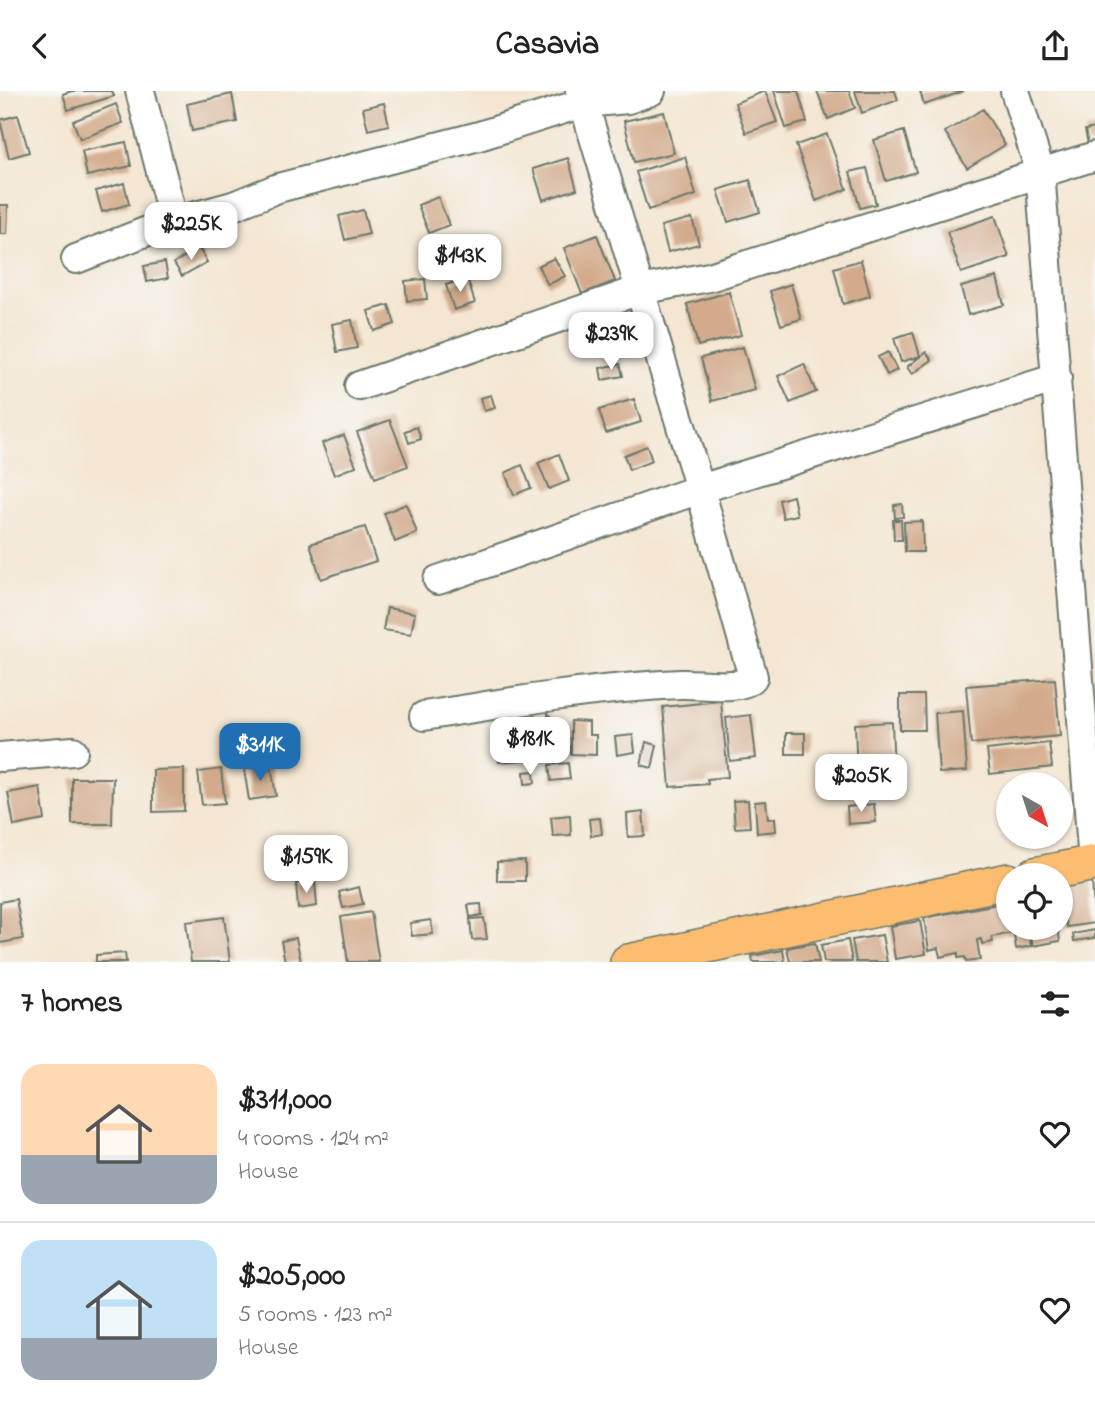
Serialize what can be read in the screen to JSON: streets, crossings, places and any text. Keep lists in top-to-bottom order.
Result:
{
  "north": "bottom right",
  "page": {
    "header": "Casavia",
    "price": [
      "$225K",
      "$143K",
      "$239K",
      "$181K",
      "$311K",
      "$205K",
      "$159K"
    ],
    "heading": "7 homes",
    "list": [
      {
        "name": "$311,000",
        "note": "4 rooms · 124 m² · House"
      },
      {
        "name": "$205,000",
        "note": "5 rooms · 123 m² · House"
      }
    ]
  }
}
